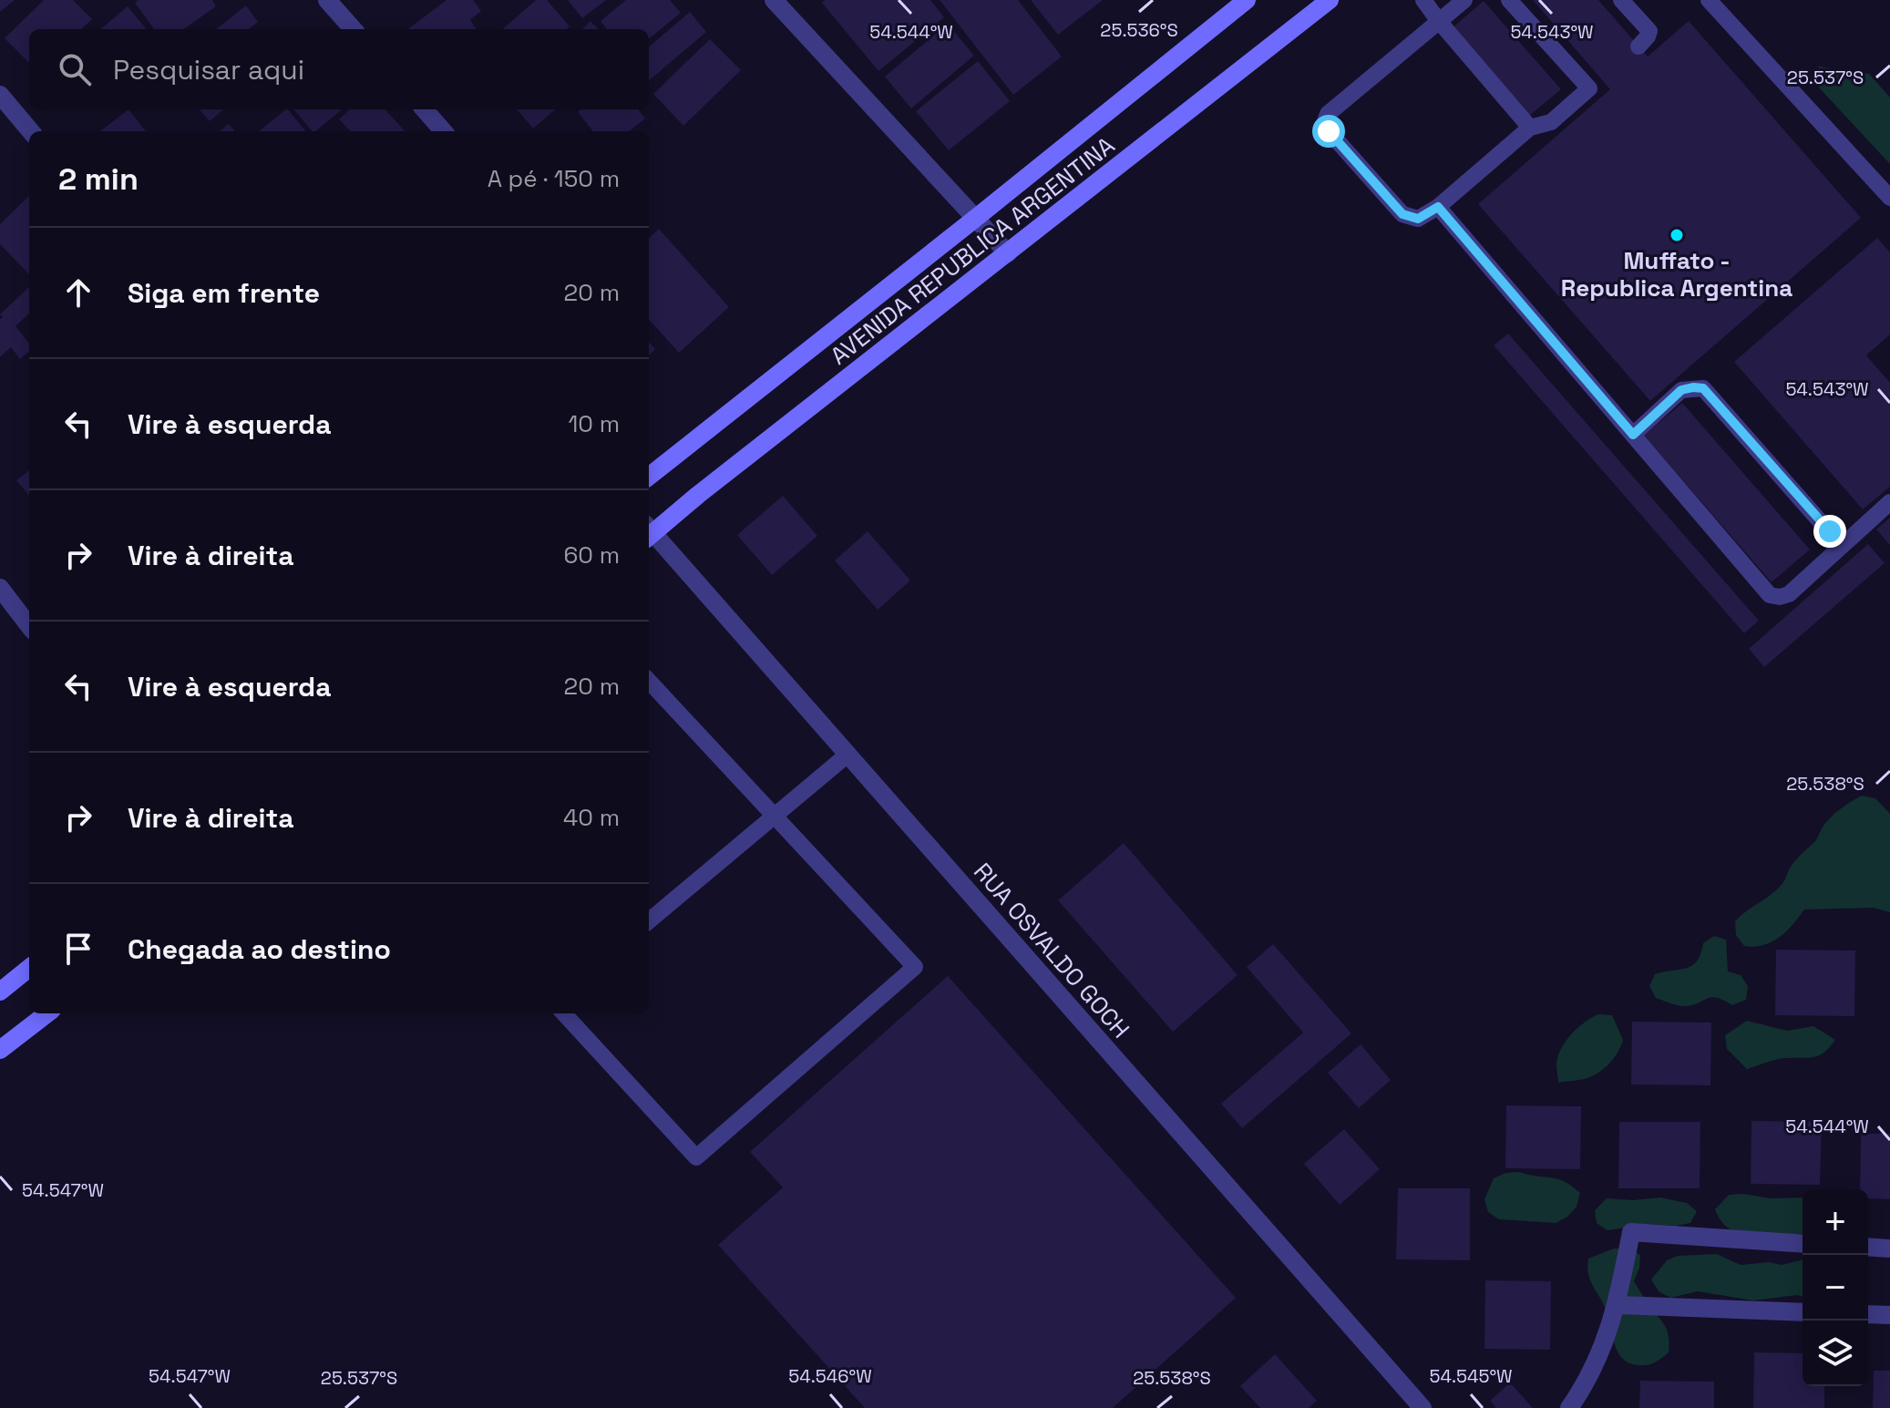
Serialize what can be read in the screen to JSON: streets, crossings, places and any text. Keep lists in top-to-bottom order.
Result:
{
  "streets": {
    "main road": ["AVENIDA REPUBLICA ARGENTINA"],
    "street": ["RUA OSVALDO GOCH"]
  },
  "places": ["Muffato - Republica Argentina"],
  "page": {
    "search": "Pesquisar aqui",
    "heading": ["2 min", "A pé · 150 m"],
    "list": [
      ["Siga em frente", "20 m"],
      ["Vire à esquerda", "10 m"],
      ["Vire à direita", "60 m"],
      ["Vire à esquerda", "20 m"],
      ["Vire à direita", "40 m"],
      "Chegada ao destino"
    ],
    "map_buttons": ["+", "−"]
  },
  "coordinates": [
    "25.536°S",
    "54.544°W",
    "54.543°W",
    "25.537°S",
    "25.538°S",
    "54.547°W",
    "54.546°W",
    "54.545°W"
  ]
}
